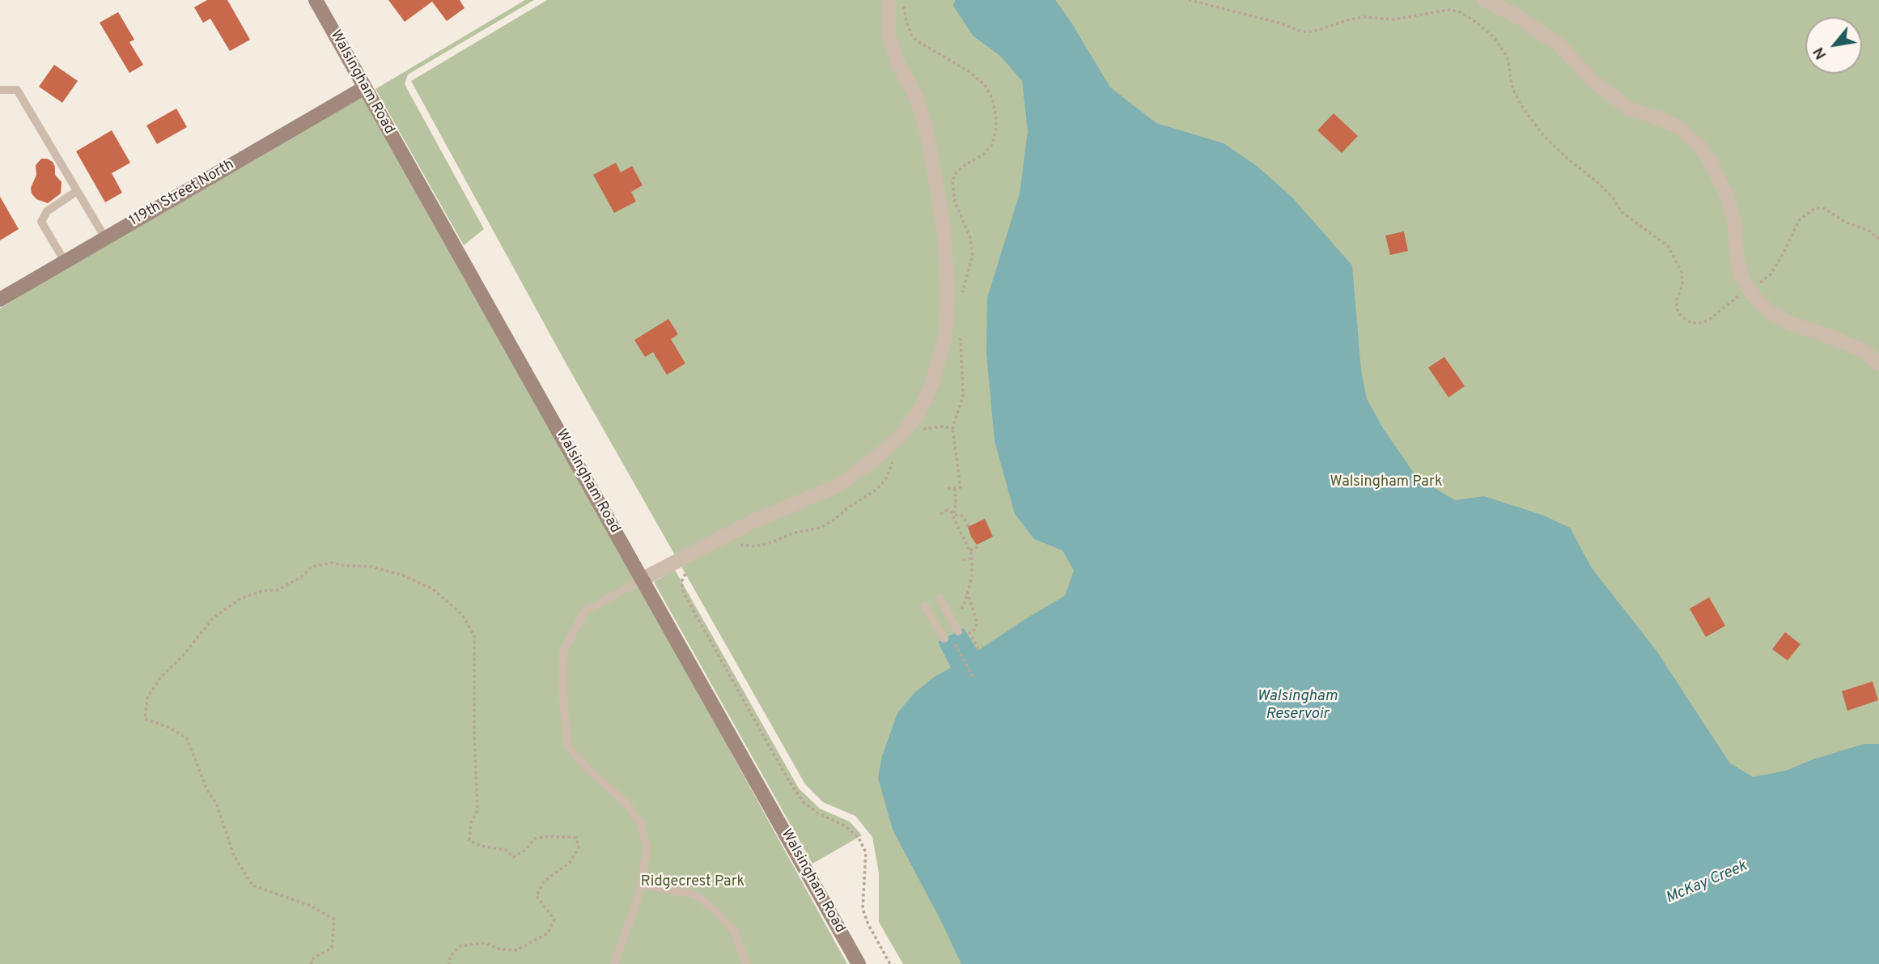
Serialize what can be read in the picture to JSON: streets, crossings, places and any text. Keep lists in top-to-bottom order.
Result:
{
  "streets": {
    "street": ["Walsingham Road", "119th Street North"]
  },
  "crossings": [
    ["Walsingham Road", "119th Street North"]
  ],
  "water": ["Walsingham Reservoir", "McKay Creek"],
  "parks": ["Walsingham Park", "Ridgecrest Park"],
  "north": "bottom left"
}
